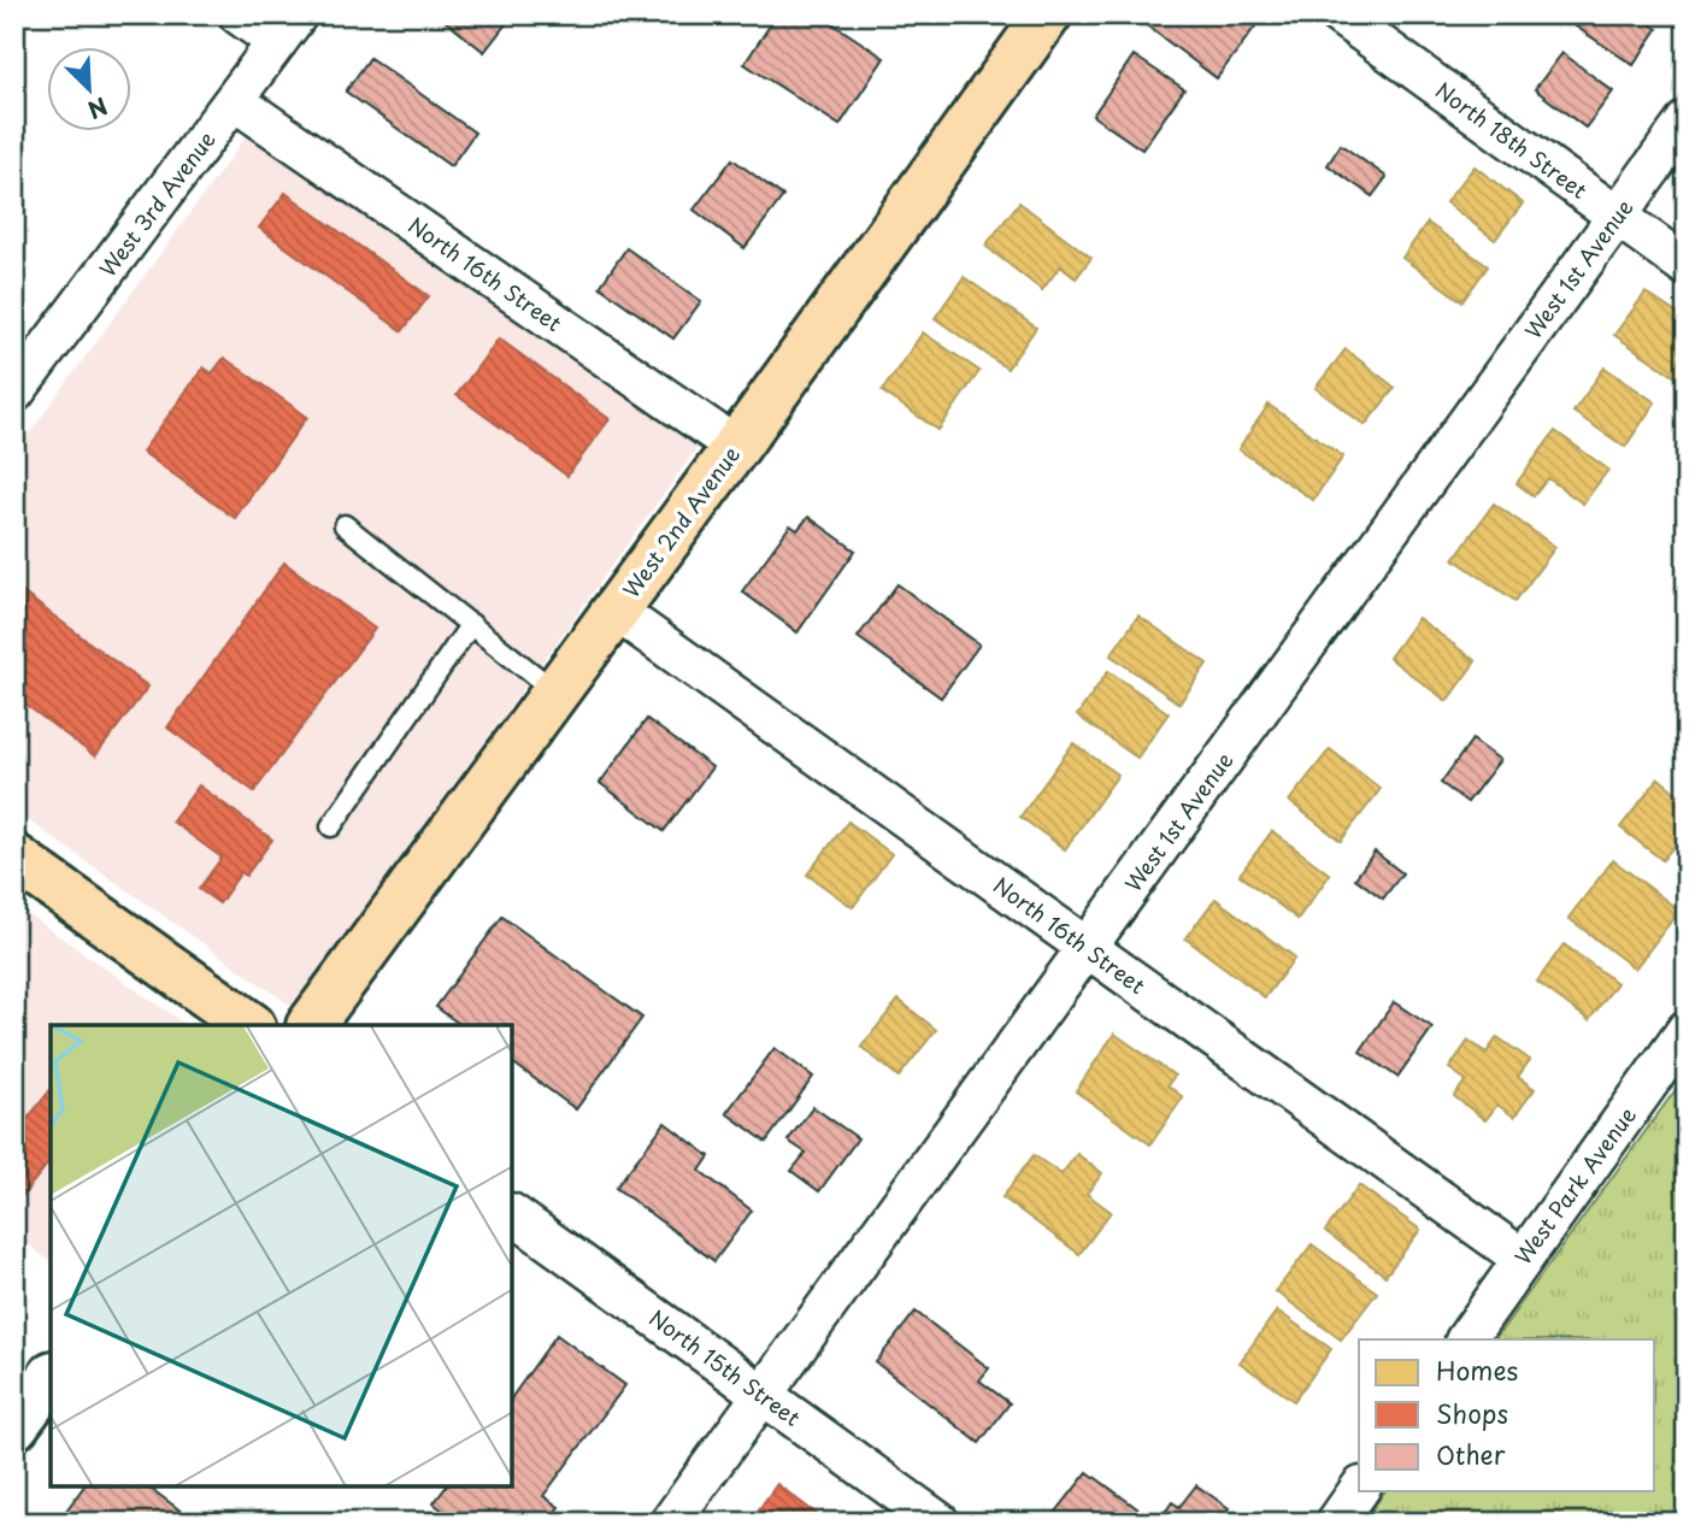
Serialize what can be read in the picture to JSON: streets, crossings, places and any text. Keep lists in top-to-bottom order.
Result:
{
  "streets": {
    "main road": ["West 2nd Avenue"],
    "street": [
      "North 18th Street",
      "West 3rd Avenue",
      "West 1st Avenue",
      "North 16th Street",
      "West Park Avenue",
      "North 15th Street"
    ]
  },
  "crossings": [
    ["North 18th Street", "West 1st Avenue"],
    ["West 3rd Avenue", "North 16th Street"],
    ["West 1st Avenue", "North 16th Street"],
    ["West 1st Avenue", "North 15th Street"],
    ["North 16th Street", "West 2nd Avenue"],
    ["North 16th Street", "West Park Avenue"]
  ],
  "legend": ["Homes", "Shops", "Other"],
  "north": "bottom right"
}
